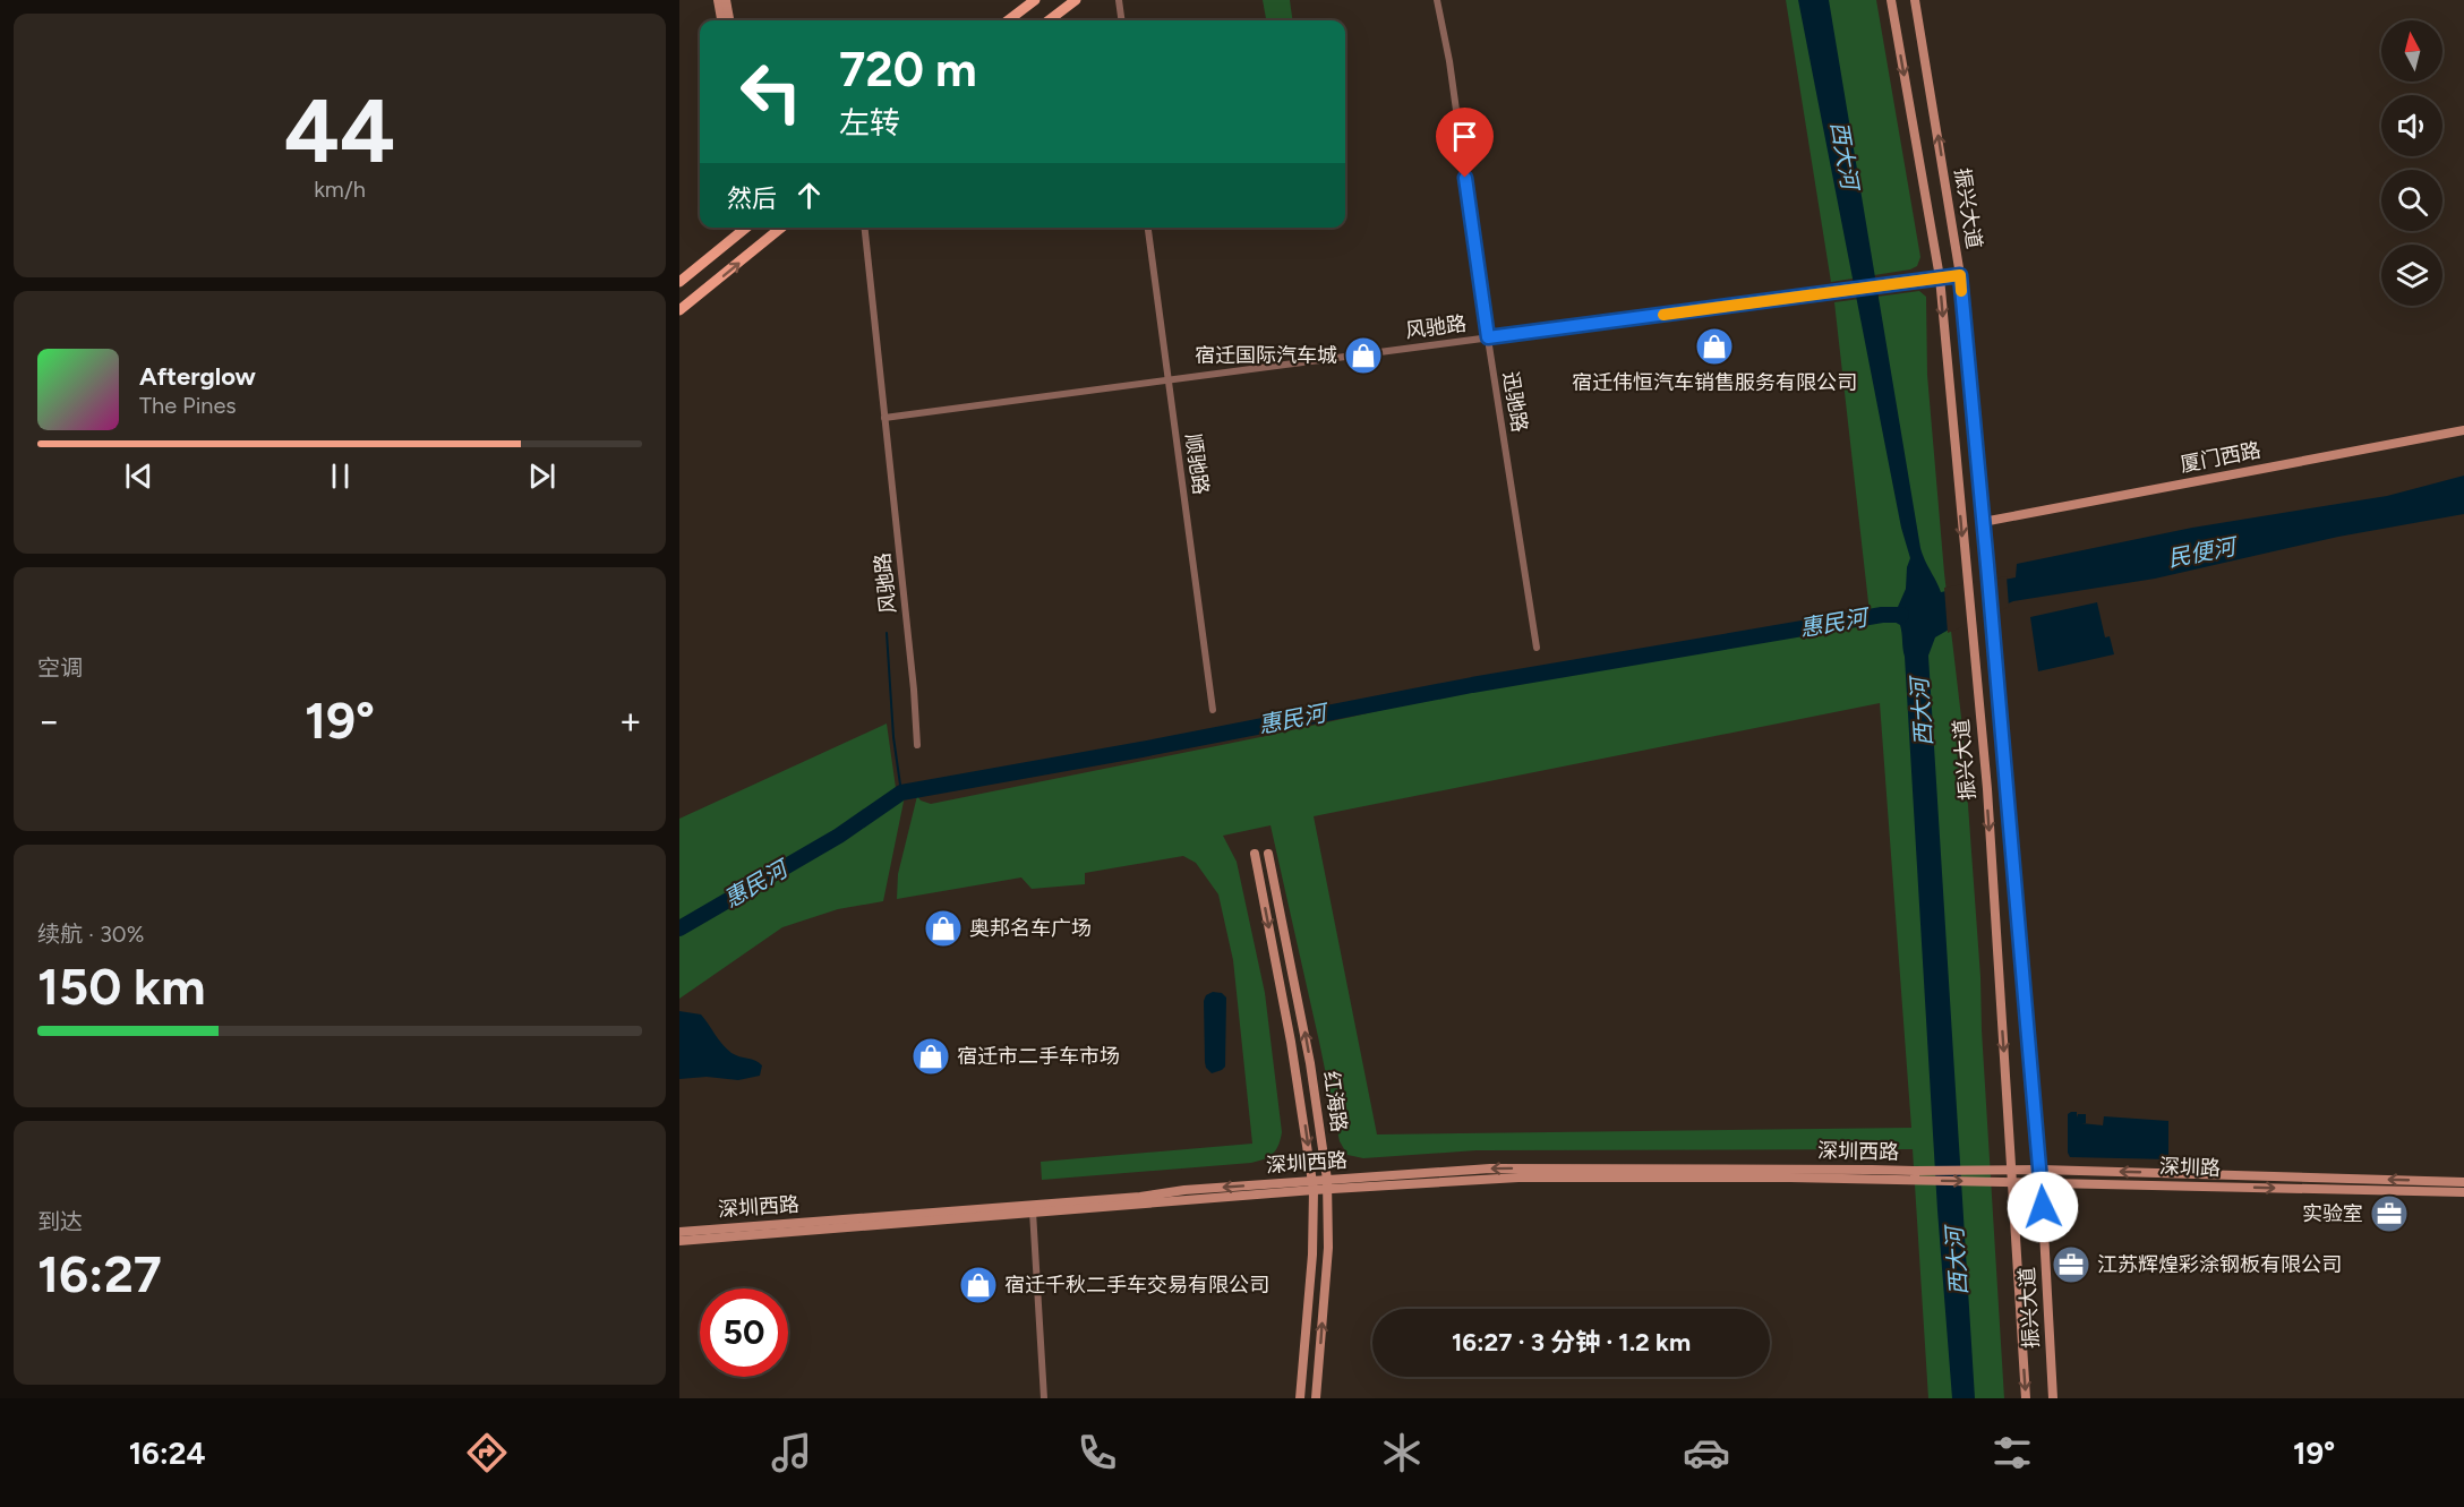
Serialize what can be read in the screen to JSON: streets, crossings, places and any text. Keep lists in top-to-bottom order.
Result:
{
  "streets": {
    "street": [
      "振兴大道",
      "风驰路",
      "迅驰路",
      "厦门西路",
      "顺驰路",
      "红海路",
      "深圳西路",
      "深圳路"
    ]
  },
  "crossings": [
    ["振兴大道", "风驰路"],
    ["振兴大道", "厦门西路"],
    ["振兴大道", "深圳路"],
    ["风驰路", "迅驰路"],
    ["风驰路", "顺驰路"],
    ["红海路", "深圳西路"],
    ["深圳西路", "深圳路"]
  ],
  "water": ["西大河", "民便河", "惠民河"],
  "places": {
    "shop": [
      "宿迁伟恒汽车销售服务有限公司",
      "宿迁国际汽车城",
      "奥邦名车广场",
      "宿迁市二手车市场",
      "宿迁千秋二手车交易有限公司"
    ],
    "office": ["实验室", "江苏辉煌彩涂钢板有限公司"]
  },
  "north": "top",
  "page": {
    "tile": [
      ["44", "km/h"],
      "空调",
      ["续航 · 30%", "150 km"],
      ["到达", "16:27"]
    ],
    "turn": ["720 m", "左转"],
    "then": "然后",
    "song": ["Afterglow", "The Pines"],
    "heat": ["−", "19°", "+"],
    "limit": "50",
    "trip": "16:27 · 3 分钟 · 1.2 km",
    "tabs": ["16:24", "19°"]
  }
}
